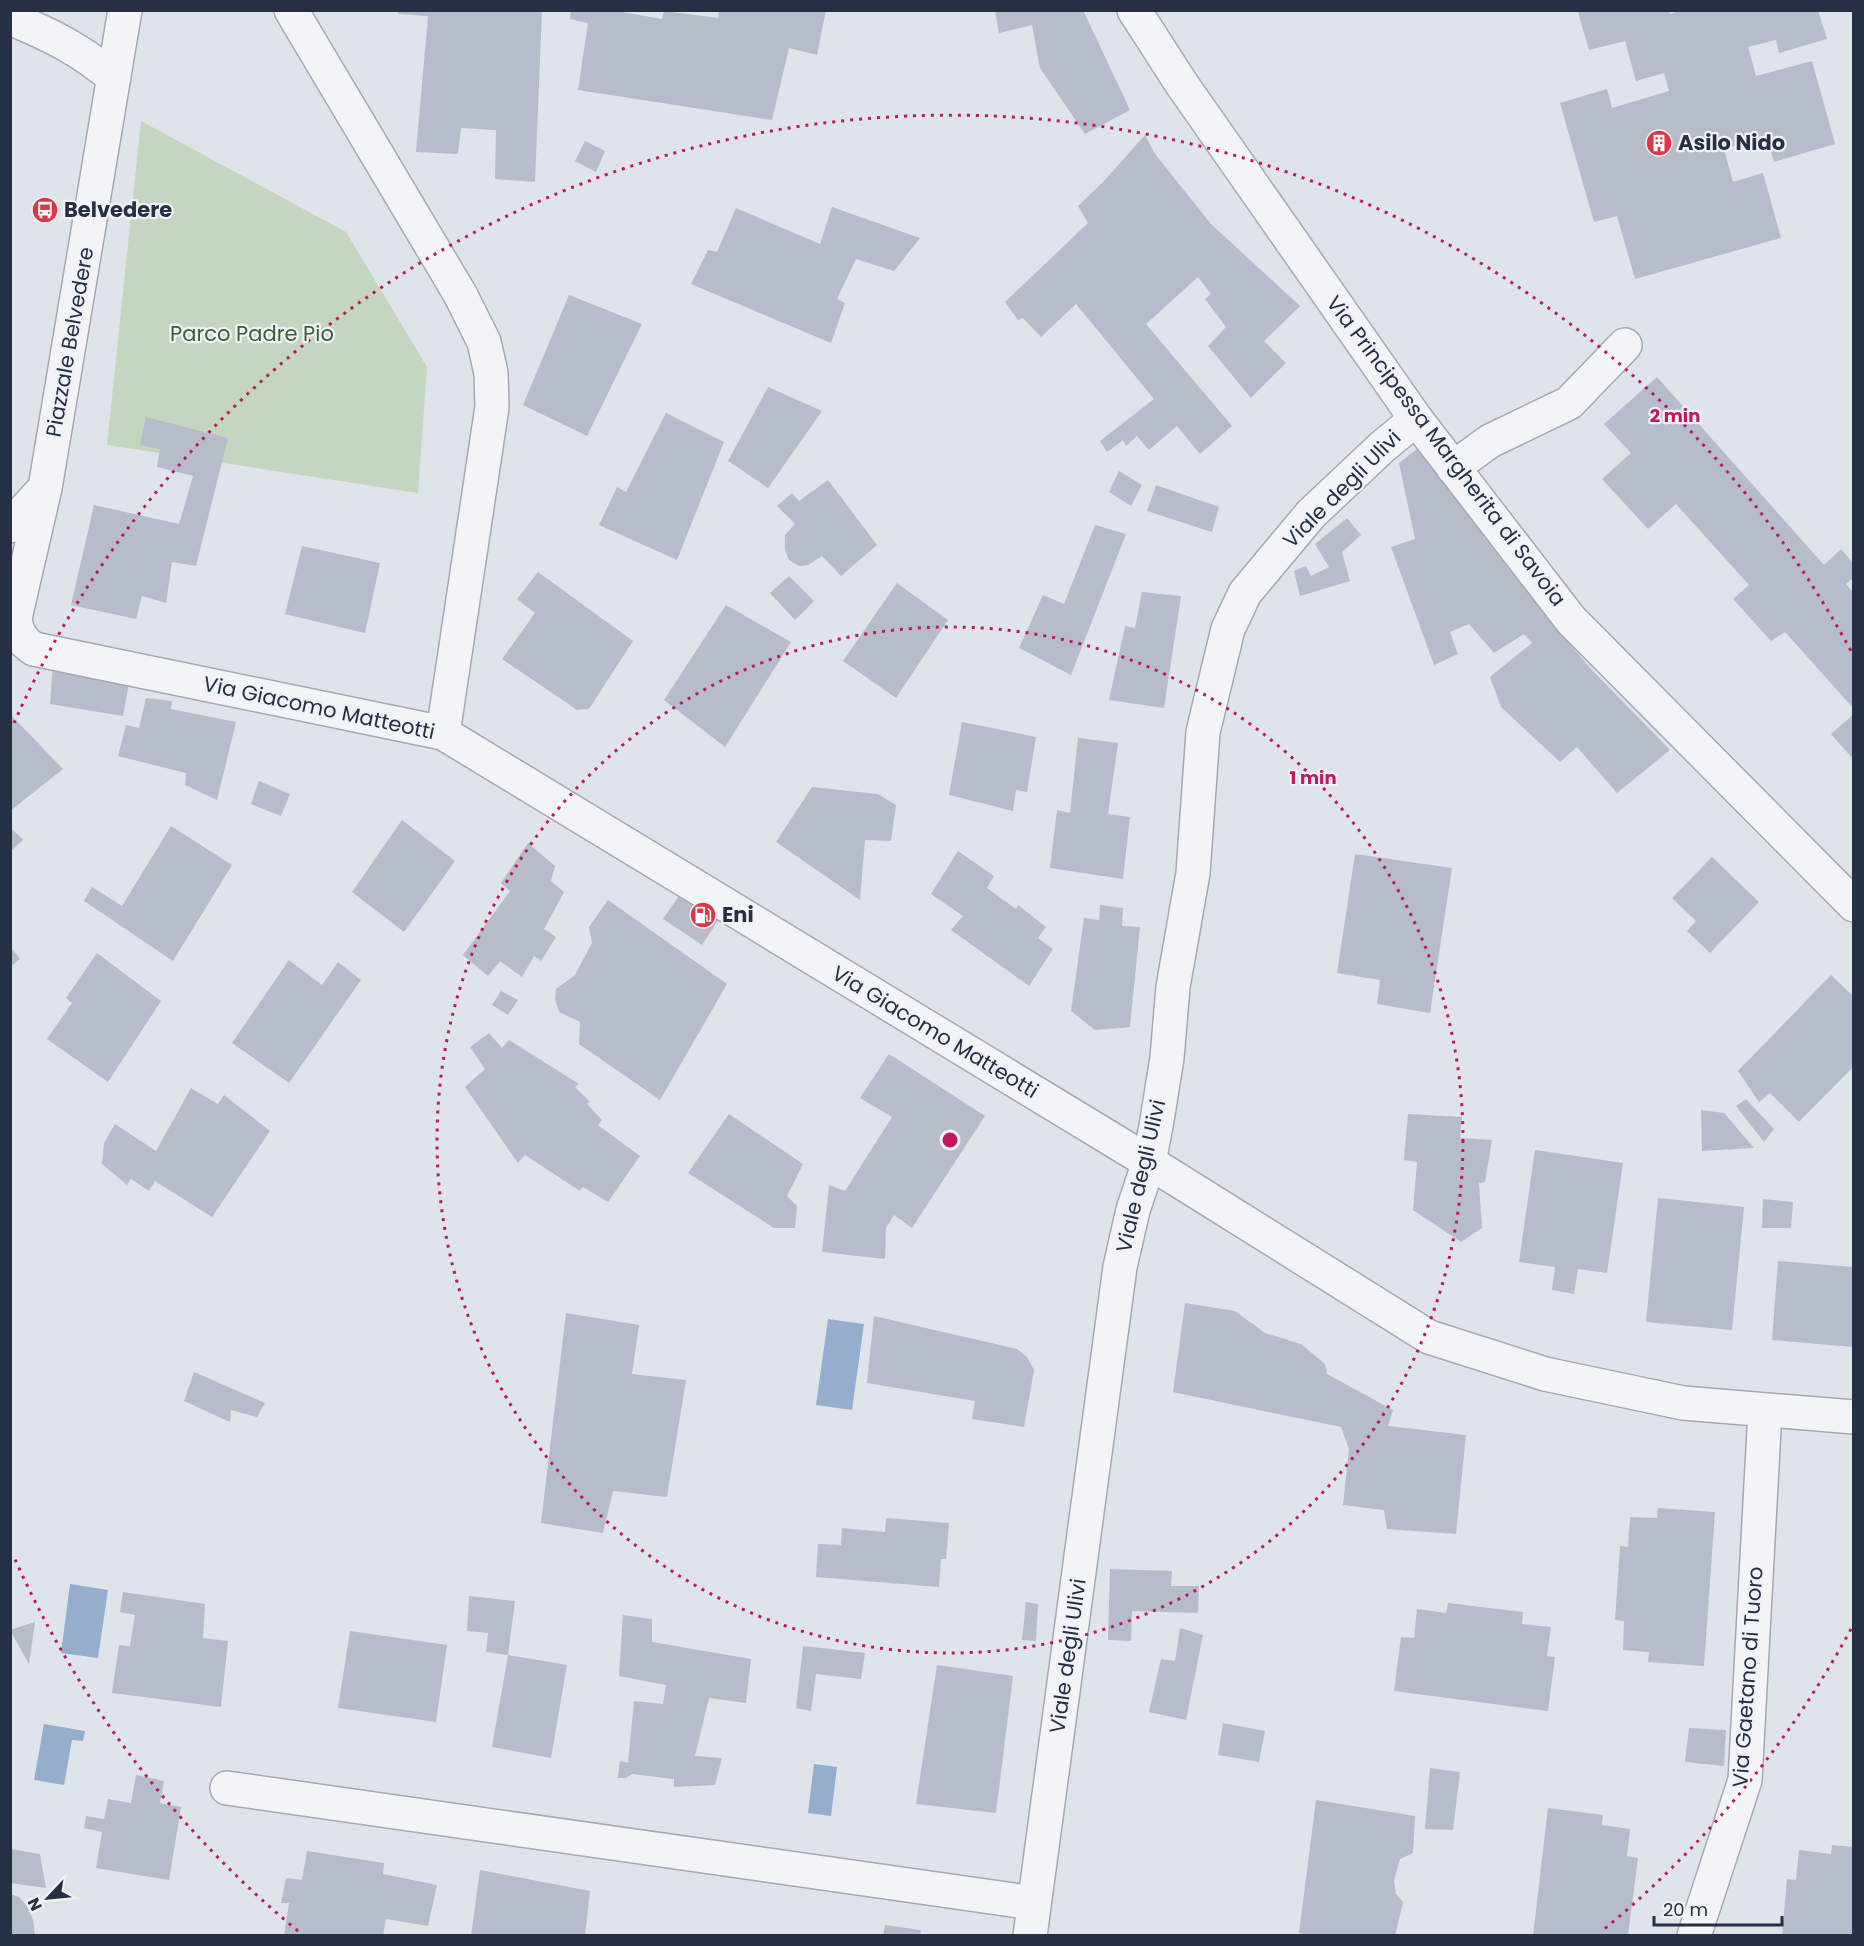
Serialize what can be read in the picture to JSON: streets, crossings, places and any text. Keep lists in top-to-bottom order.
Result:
{
  "streets": {
    "street": [
      "Piazzale Belvedere",
      "Via Principessa Margherita di Savoia",
      "Viale degli Ulivi",
      "Via Giacomo Matteotti",
      "Via Gaetano di Tuoro"
    ]
  },
  "crossings": [
    ["Piazzale Belvedere", "Via Giacomo Matteotti"],
    ["Via Principessa Margherita di Savoia", "Viale degli Ulivi"],
    ["Viale degli Ulivi", "Via Giacomo Matteotti"],
    ["Via Giacomo Matteotti", "Via Gaetano di Tuoro"]
  ],
  "parks": ["Parco Padre Pio"],
  "places": {
    "building": ["Asilo Nido"],
    "bus stop": ["Belvedere"],
    "fuel station": ["Eni"]
  },
  "scale_bar": "20 m",
  "north": "bottom left",
  "rings": ["2 min", "1 min"]
}
